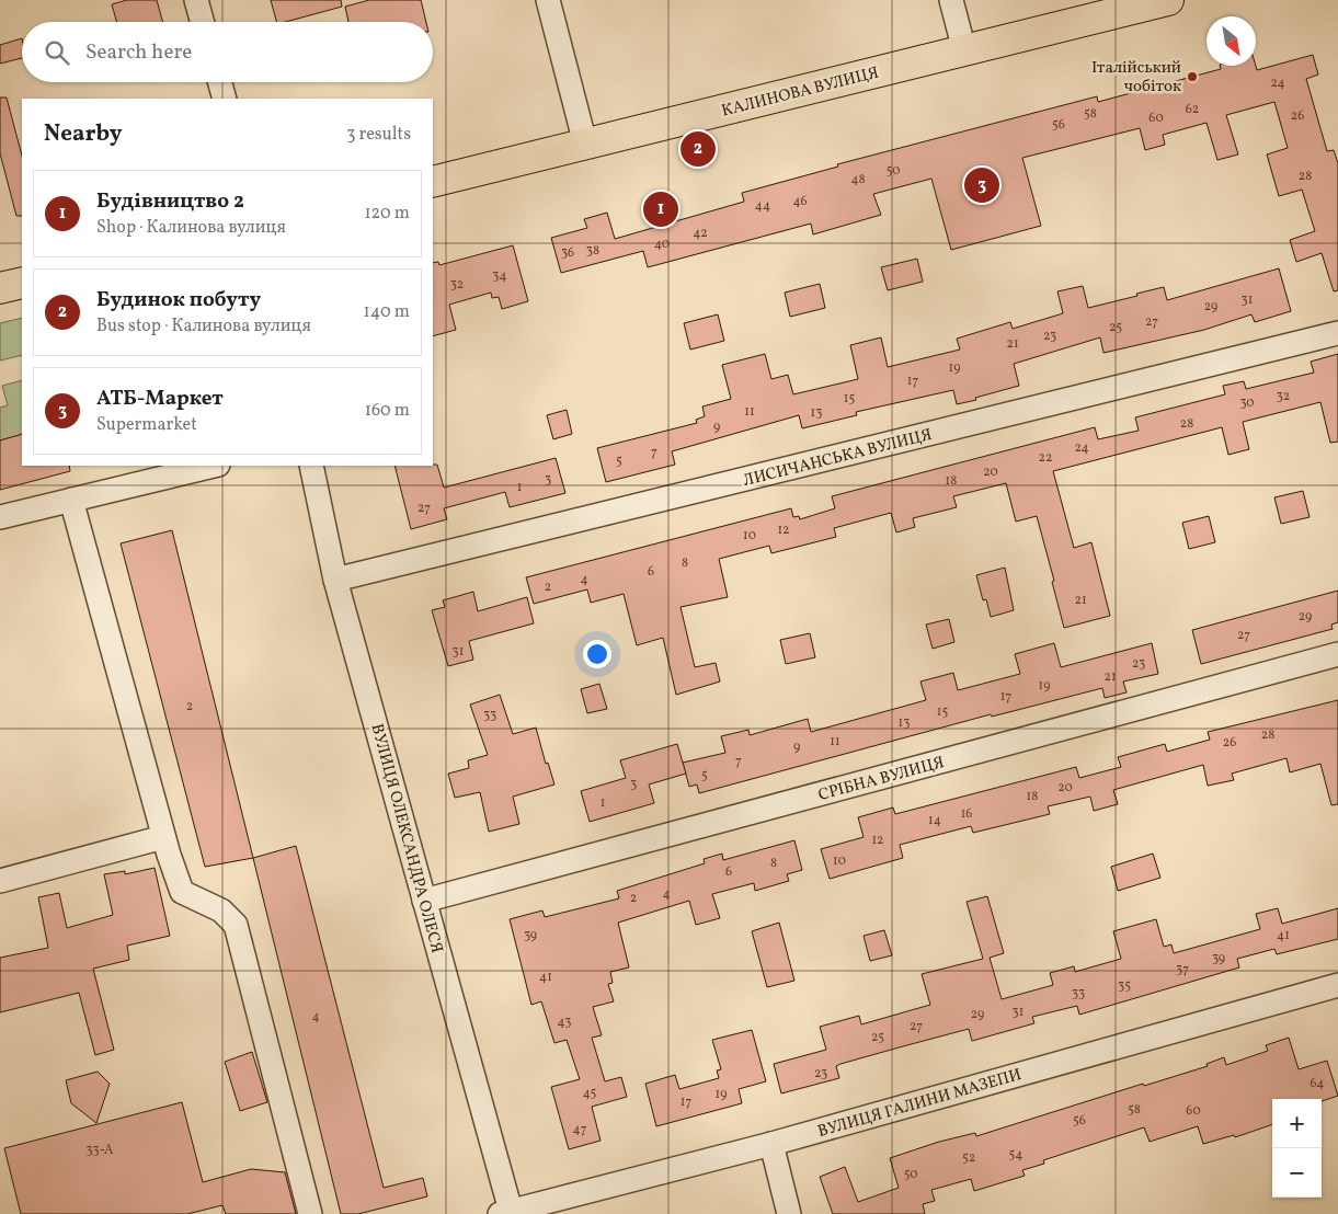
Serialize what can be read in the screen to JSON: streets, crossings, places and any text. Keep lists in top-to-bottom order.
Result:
{
  "streets": {
    "main road": ["КАЛИНОВА ВУЛИЦЯ"],
    "street": [
      "ЛИСИЧАНСЬКА ВУЛИЦЯ",
      "СРІБНА ВУЛИЦЯ",
      "ВУЛИЦЯ ОЛЕКСАНДРА ОЛЕСЯ",
      "ВУЛИЦЯ ГАЛИНИ МАЗЕПИ"
    ]
  },
  "crossings": [
    ["ЛИСИЧАНСЬКА ВУЛИЦЯ", "ВУЛИЦЯ ОЛЕКСАНДРА ОЛЕСЯ"],
    ["СРІБНА ВУЛИЦЯ", "ВУЛИЦЯ ОЛЕКСАНДРА ОЛЕСЯ"],
    ["ВУЛИЦЯ ОЛЕКСАНДРА ОЛЕСЯ", "ВУЛИЦЯ ГАЛИНИ МАЗЕПИ"]
  ],
  "places": ["Італійський чобіток"],
  "house_numbers": [
    "24",
    "62",
    "58",
    "26",
    "60",
    "56",
    "50",
    "28",
    "48",
    "46",
    "44",
    "42",
    "40",
    "38",
    "36",
    "34",
    "32",
    "31",
    "29",
    "27",
    "25",
    "23",
    "21",
    "19",
    "17",
    "32",
    "15",
    "30",
    "11",
    "13",
    "28",
    "9",
    "24",
    "7",
    "22",
    "5",
    "20",
    "3",
    "18",
    "1",
    "27",
    "12",
    "10",
    "8",
    "6",
    "4",
    "2",
    "21",
    "29",
    "27",
    "31",
    "23",
    "21",
    "19",
    "17",
    "2",
    "15",
    "33",
    "13",
    "28",
    "11",
    "26",
    "9",
    "7",
    "5",
    "3",
    "20",
    "18",
    "1",
    "16",
    "14",
    "12",
    "10",
    "8",
    "6",
    "4",
    "2",
    "39",
    "41",
    "39",
    "37",
    "41",
    "35",
    "33",
    "31",
    "29",
    "4",
    "43",
    "27",
    "25",
    "23",
    "64",
    "45",
    "19",
    "17",
    "58",
    "60",
    "56",
    "47",
    "33-А",
    "54",
    "52",
    "50"
  ],
  "north": "bottom right",
  "page": {
    "search": "Search here",
    "heading": ["Nearby", "3 results"],
    "pins": ["2", "3", "1"],
    "list": [
      {
        "mark": "1",
        "name": "Будівництво 2",
        "note": "Shop · Калинова вулиця",
        "value": "120 m"
      },
      {
        "mark": "2",
        "name": "Будинок побуту",
        "note": "Bus stop · Калинова вулиця",
        "value": "140 m"
      },
      {
        "mark": "3",
        "name": "АТБ-Маркет",
        "note": "Supermarket",
        "value": "160 m"
      }
    ],
    "map_buttons": ["+", "−"]
  }
}
